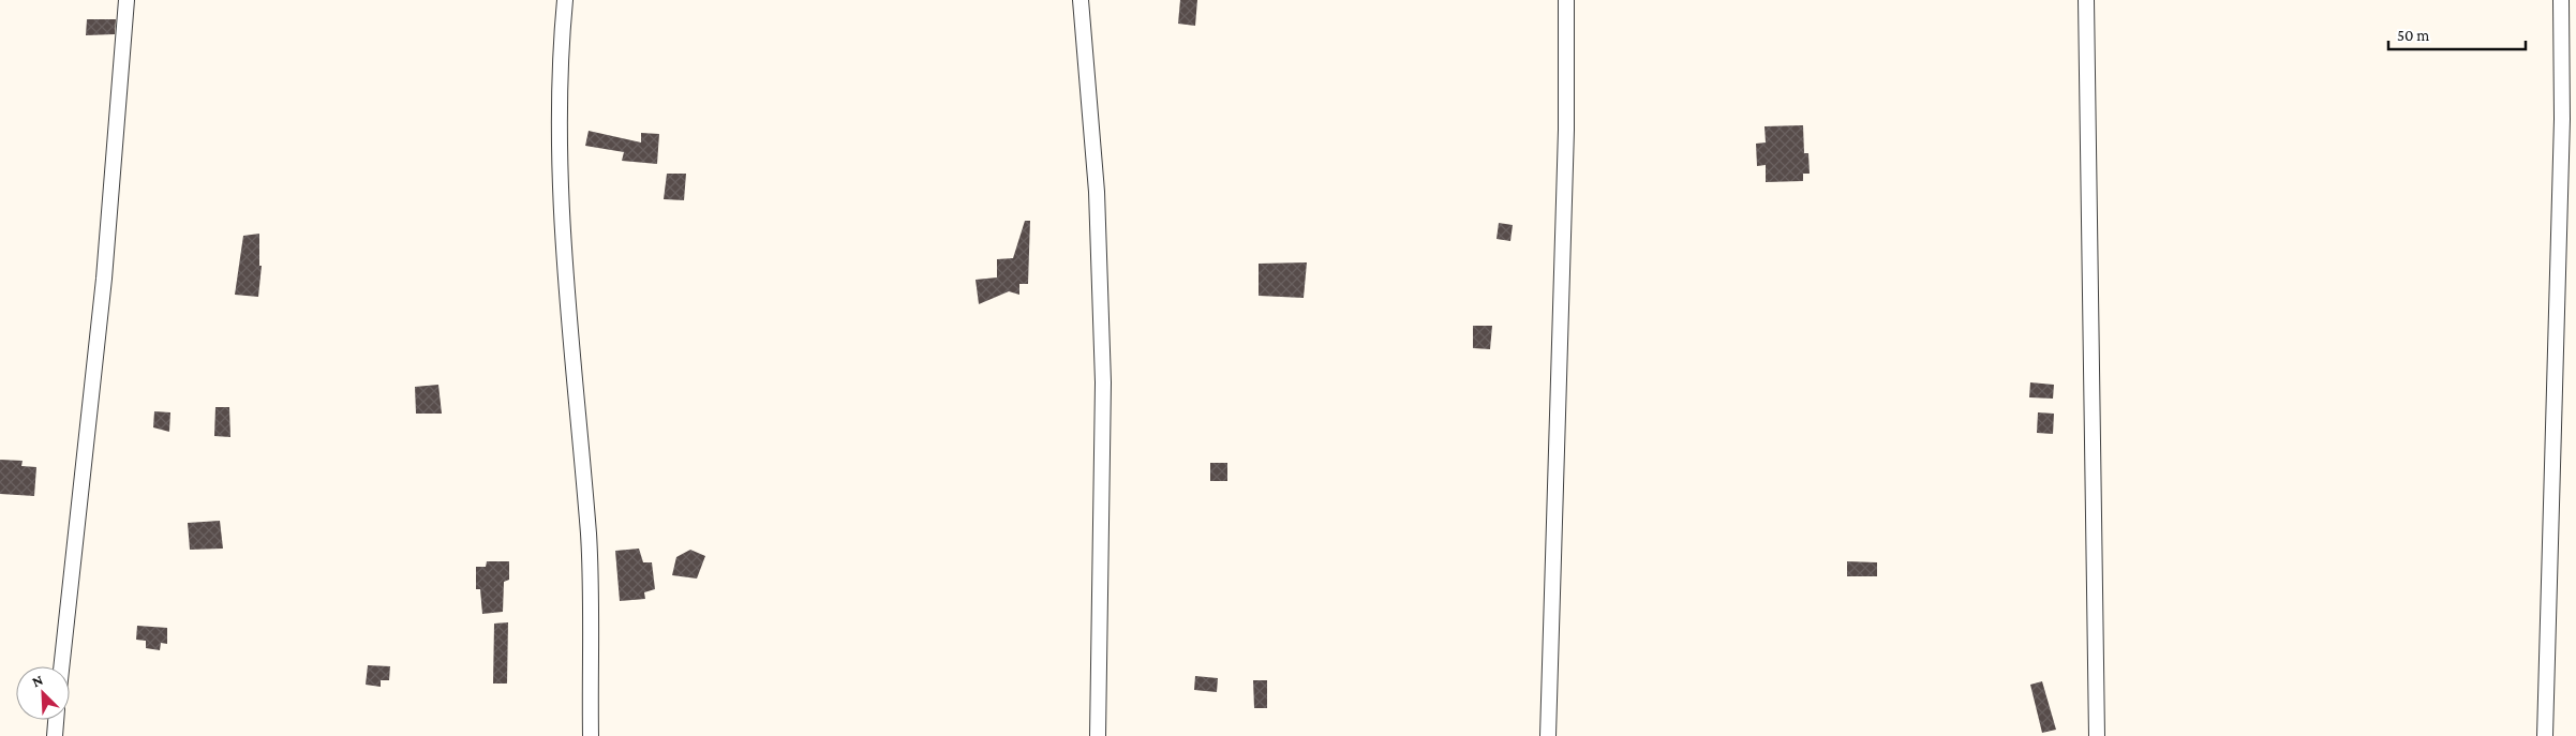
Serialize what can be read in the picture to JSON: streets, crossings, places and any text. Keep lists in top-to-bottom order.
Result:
{
  "scale_bar": "50 m",
  "north": "top left"
}
